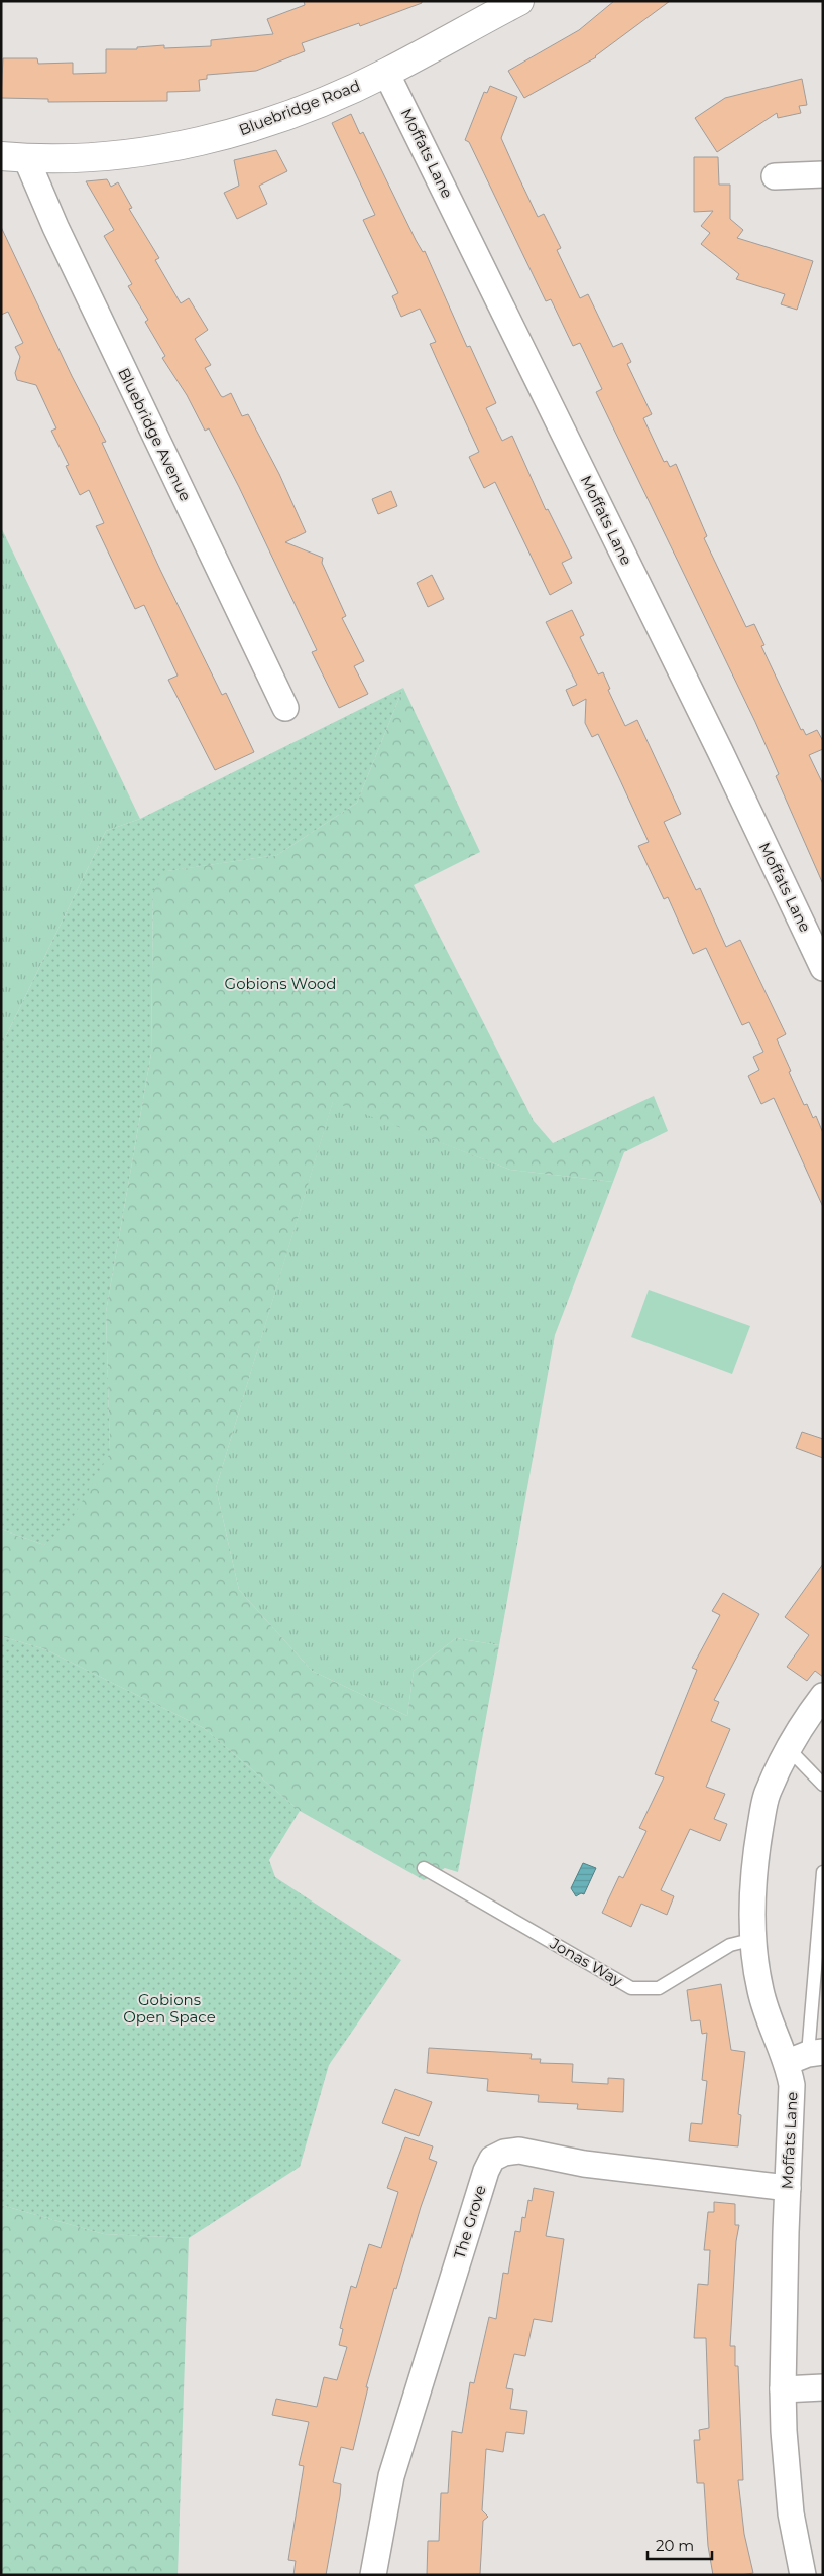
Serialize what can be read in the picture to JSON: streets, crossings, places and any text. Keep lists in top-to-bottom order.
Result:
{
  "streets": {
    "street": [
      "Bluebridge Road",
      "Moffats Lane",
      "Bluebridge Avenue",
      "The Grove"
    ],
    "lane": ["Jonas Way"]
  },
  "crossings": [
    ["Bluebridge Road", "Moffats Lane"],
    ["Bluebridge Road", "Bluebridge Avenue"],
    ["Moffats Lane", "Jonas Way"],
    ["Moffats Lane", "The Grove"]
  ],
  "parks": ["Gobions Wood", "Gobions Open Space"],
  "scale_bar": "20 m"
}
